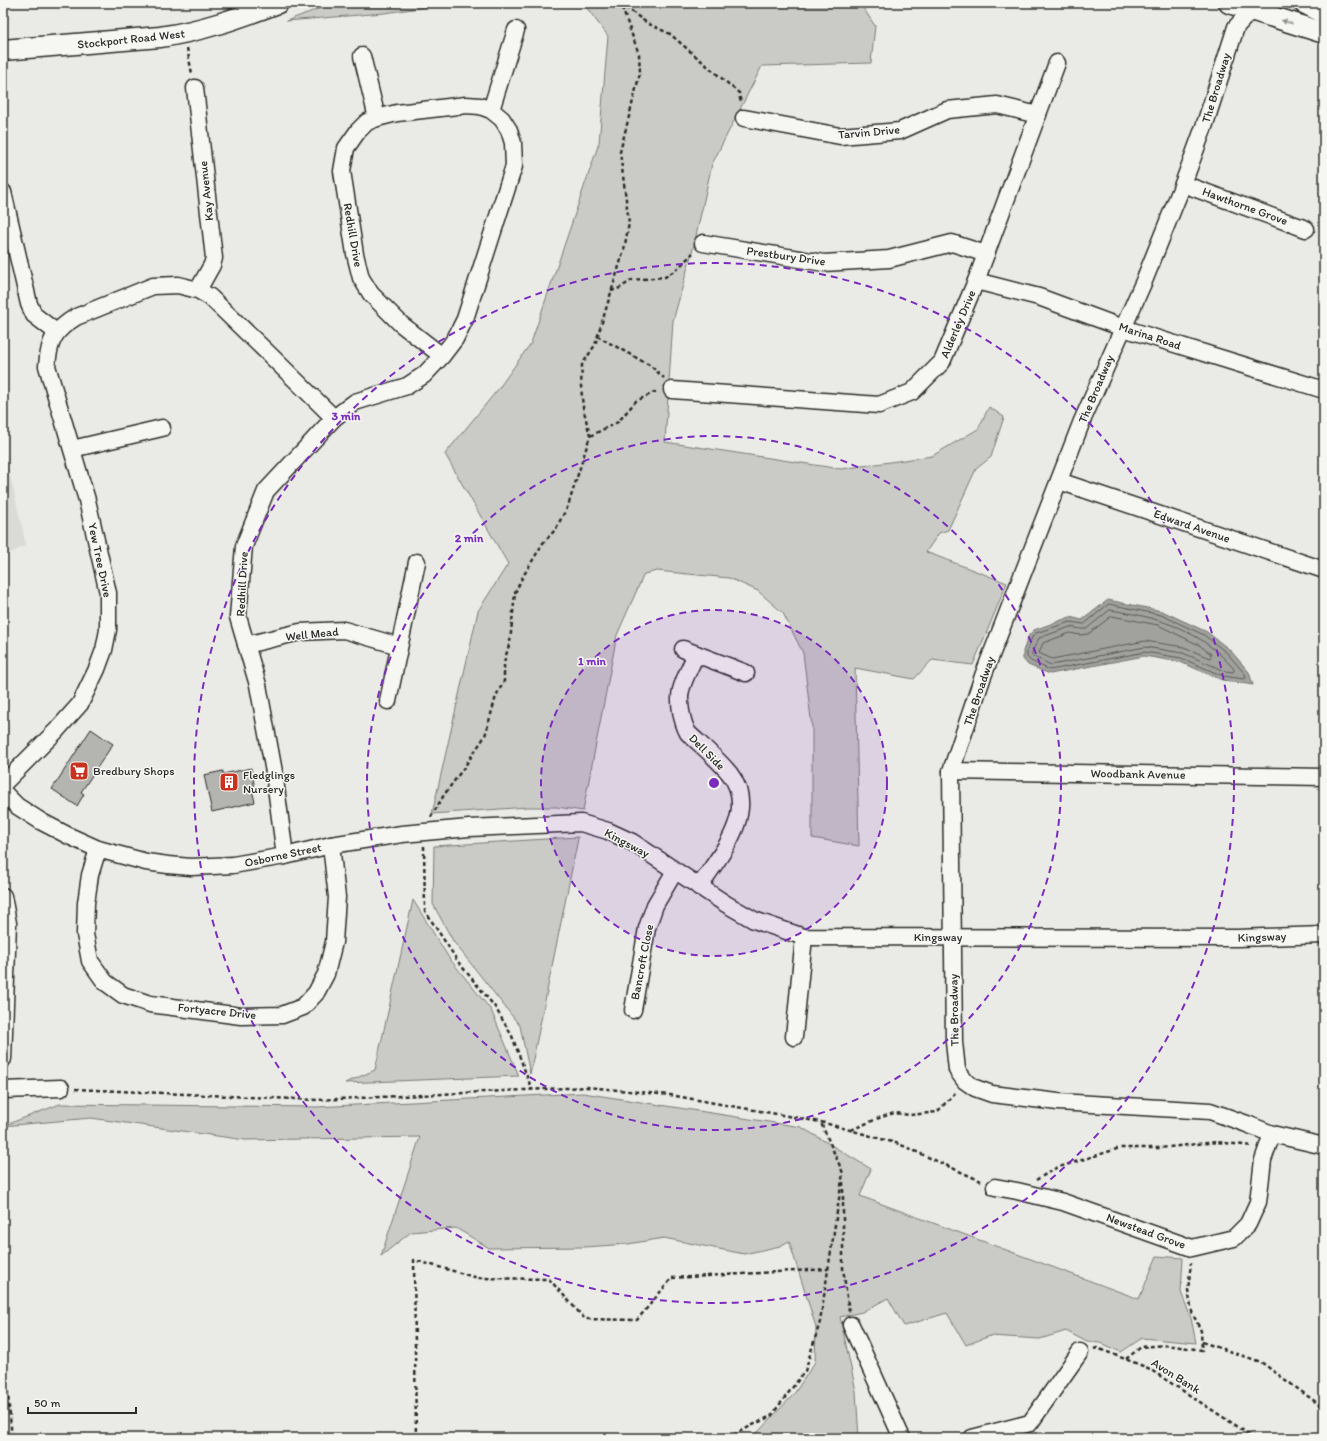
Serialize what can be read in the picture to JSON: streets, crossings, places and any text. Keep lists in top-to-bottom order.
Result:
{
  "streets": {
    "main road": ["Stockport Road West"],
    "street": [
      "The Broadway",
      "Tarvin Drive",
      "Kay Avenue",
      "Hawthorne Grove",
      "Redhill Drive",
      "Prestbury Drive",
      "Alderley Drive",
      "Marina Road",
      "Edward Avenue",
      "Yew Tree Drive",
      "Well Mead",
      "Dell Side",
      "Woodbank Avenue",
      "Kingsway",
      "Osborne Street",
      "Bancroft Close",
      "Fortyacre Drive",
      "Newstead Grove"
    ],
    "path": ["Avon Bank"]
  },
  "crossings": [
    ["The Broadway", "Hawthorne Grove"],
    ["The Broadway", "Marina Road"],
    ["The Broadway", "Edward Avenue"],
    ["The Broadway", "Woodbank Avenue"],
    ["The Broadway", "Kingsway"],
    ["Tarvin Drive", "Alderley Drive"],
    ["Kay Avenue", "Yew Tree Drive"],
    ["Redhill Drive", "Yew Tree Drive"],
    ["Redhill Drive", "Well Mead"],
    ["Redhill Drive", "Osborne Street"],
    ["Prestbury Drive", "Alderley Drive"],
    ["Alderley Drive", "Marina Road"],
    ["Dell Side", "Kingsway"],
    ["Kingsway", "Osborne Street"],
    ["Kingsway", "Bancroft Close"],
    ["Osborne Street", "Fortyacre Drive"]
  ],
  "places": {
    "supermarket": ["Bredbury Shops"],
    "building": ["Fledglings Nursery"]
  },
  "scale_bar": "50 m",
  "rings": ["3 min", "2 min", "1 min"]
}
